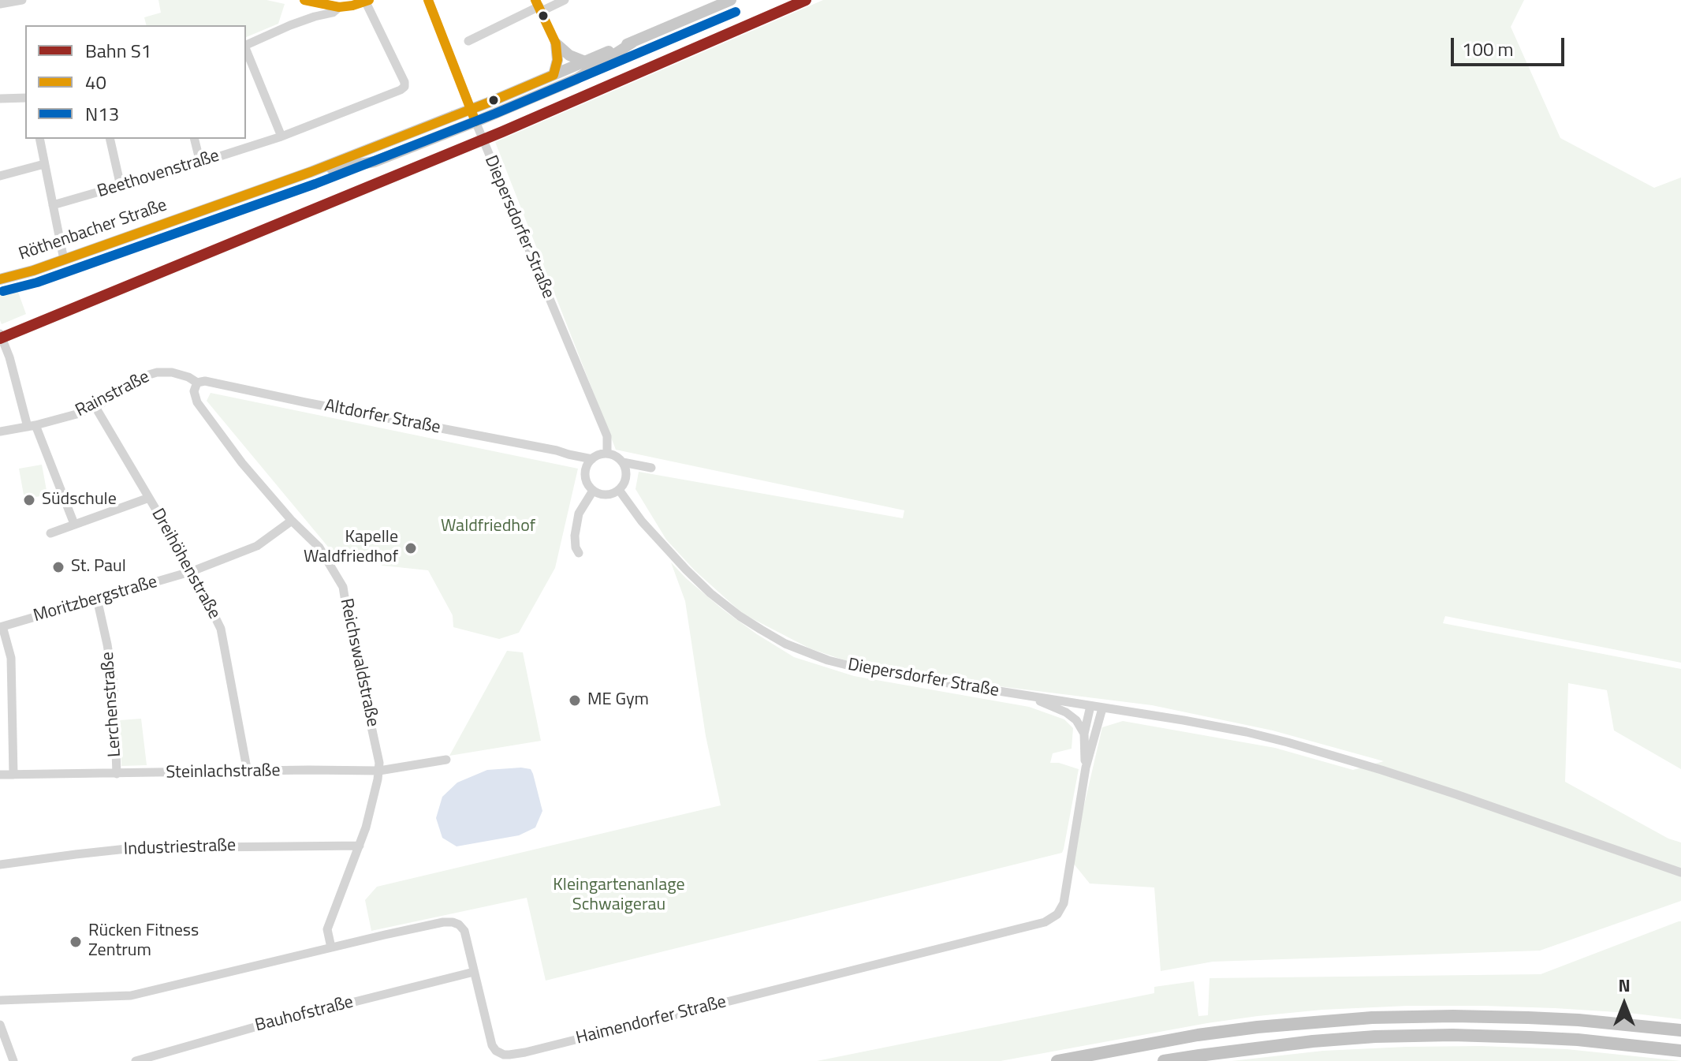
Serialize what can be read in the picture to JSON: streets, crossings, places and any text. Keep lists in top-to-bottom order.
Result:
{
  "streets": {
    "main road": ["Röthenbacher Straße"],
    "street": [
      "Beethovenstraße",
      "Diepersdorfer Straße",
      "Rainstraße",
      "Altdorfer Straße",
      "Dreihöhenstraße",
      "Moritzbergstraße",
      "Reichswaldstraße",
      "Lerchenstraße",
      "Steinlachstraße",
      "Industriestraße",
      "Bauhofstraße",
      "Haimendorfer Straße"
    ]
  },
  "crossings": [
    ["Diepersdorfer Straße", "Altdorfer Straße"],
    ["Diepersdorfer Straße", "Haimendorfer Straße"],
    ["Rainstraße", "Altdorfer Straße"],
    ["Rainstraße", "Dreihöhenstraße"],
    ["Rainstraße", "Reichswaldstraße"],
    ["Altdorfer Straße", "Reichswaldstraße"],
    ["Dreihöhenstraße", "Moritzbergstraße"],
    ["Dreihöhenstraße", "Steinlachstraße"],
    ["Moritzbergstraße", "Reichswaldstraße"],
    ["Moritzbergstraße", "Lerchenstraße"],
    ["Reichswaldstraße", "Steinlachstraße"],
    ["Reichswaldstraße", "Industriestraße"],
    ["Reichswaldstraße", "Haimendorfer Straße"],
    ["Lerchenstraße", "Steinlachstraße"],
    ["Bauhofstraße", "Haimendorfer Straße"]
  ],
  "parks": ["Waldfriedhof", "Kleingartenanlage Schwaigerau"],
  "places": [
    "Südschule",
    "Kapelle Waldfriedhof",
    "St. Paul",
    "ME Gym",
    "Rücken Fitness Zentrum"
  ],
  "lines": ["rail line S1", "transit line 40", "transit line N13"],
  "legend": ["Bahn S1", "40", "N13"],
  "scale_bar": "100 m",
  "north": "top"
}
